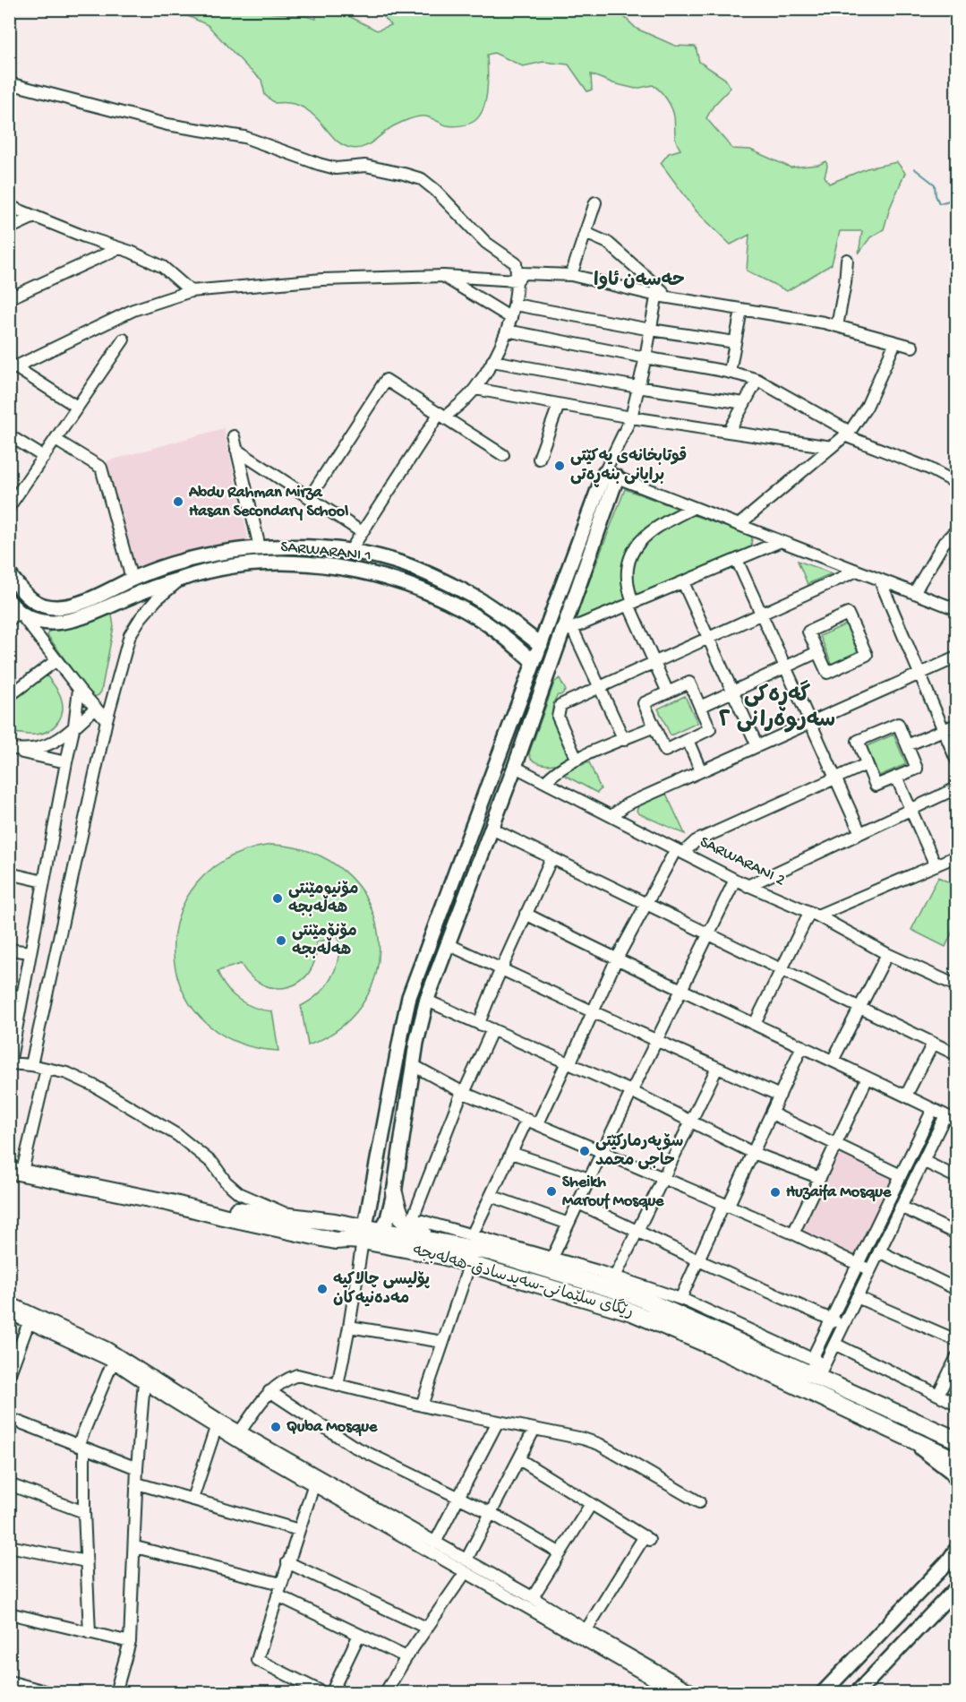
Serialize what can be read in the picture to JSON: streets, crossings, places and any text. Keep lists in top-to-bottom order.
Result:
{
  "streets": {
    "highway": ["رێگای سلێمانی-سەیدسادق-هەلەبجە"],
    "main road": ["SARWARANI 1"],
    "street": ["SARWARANI 2"]
  },
  "districts": ["حەسەن ئاوا", "گەڕەکی سەروەرانی ٢"],
  "places": [
    "قوتابخانەی یەکێتی برایانی بنەڕەتی",
    "Abdu Rahman Mirza Hasan Secondary School",
    "مۆنیومێنتی هەڵەبجە",
    "مۆنۆمێنتی هەڵەبجە",
    "سۆپەرمارکێتی حاجی محمد",
    "Sheikh Marouf Mosque",
    "Huzaifa Mosque",
    "پۆلیسی چالاکیە مەدەنیەکان",
    "Quba Mosque"
  ]
}
